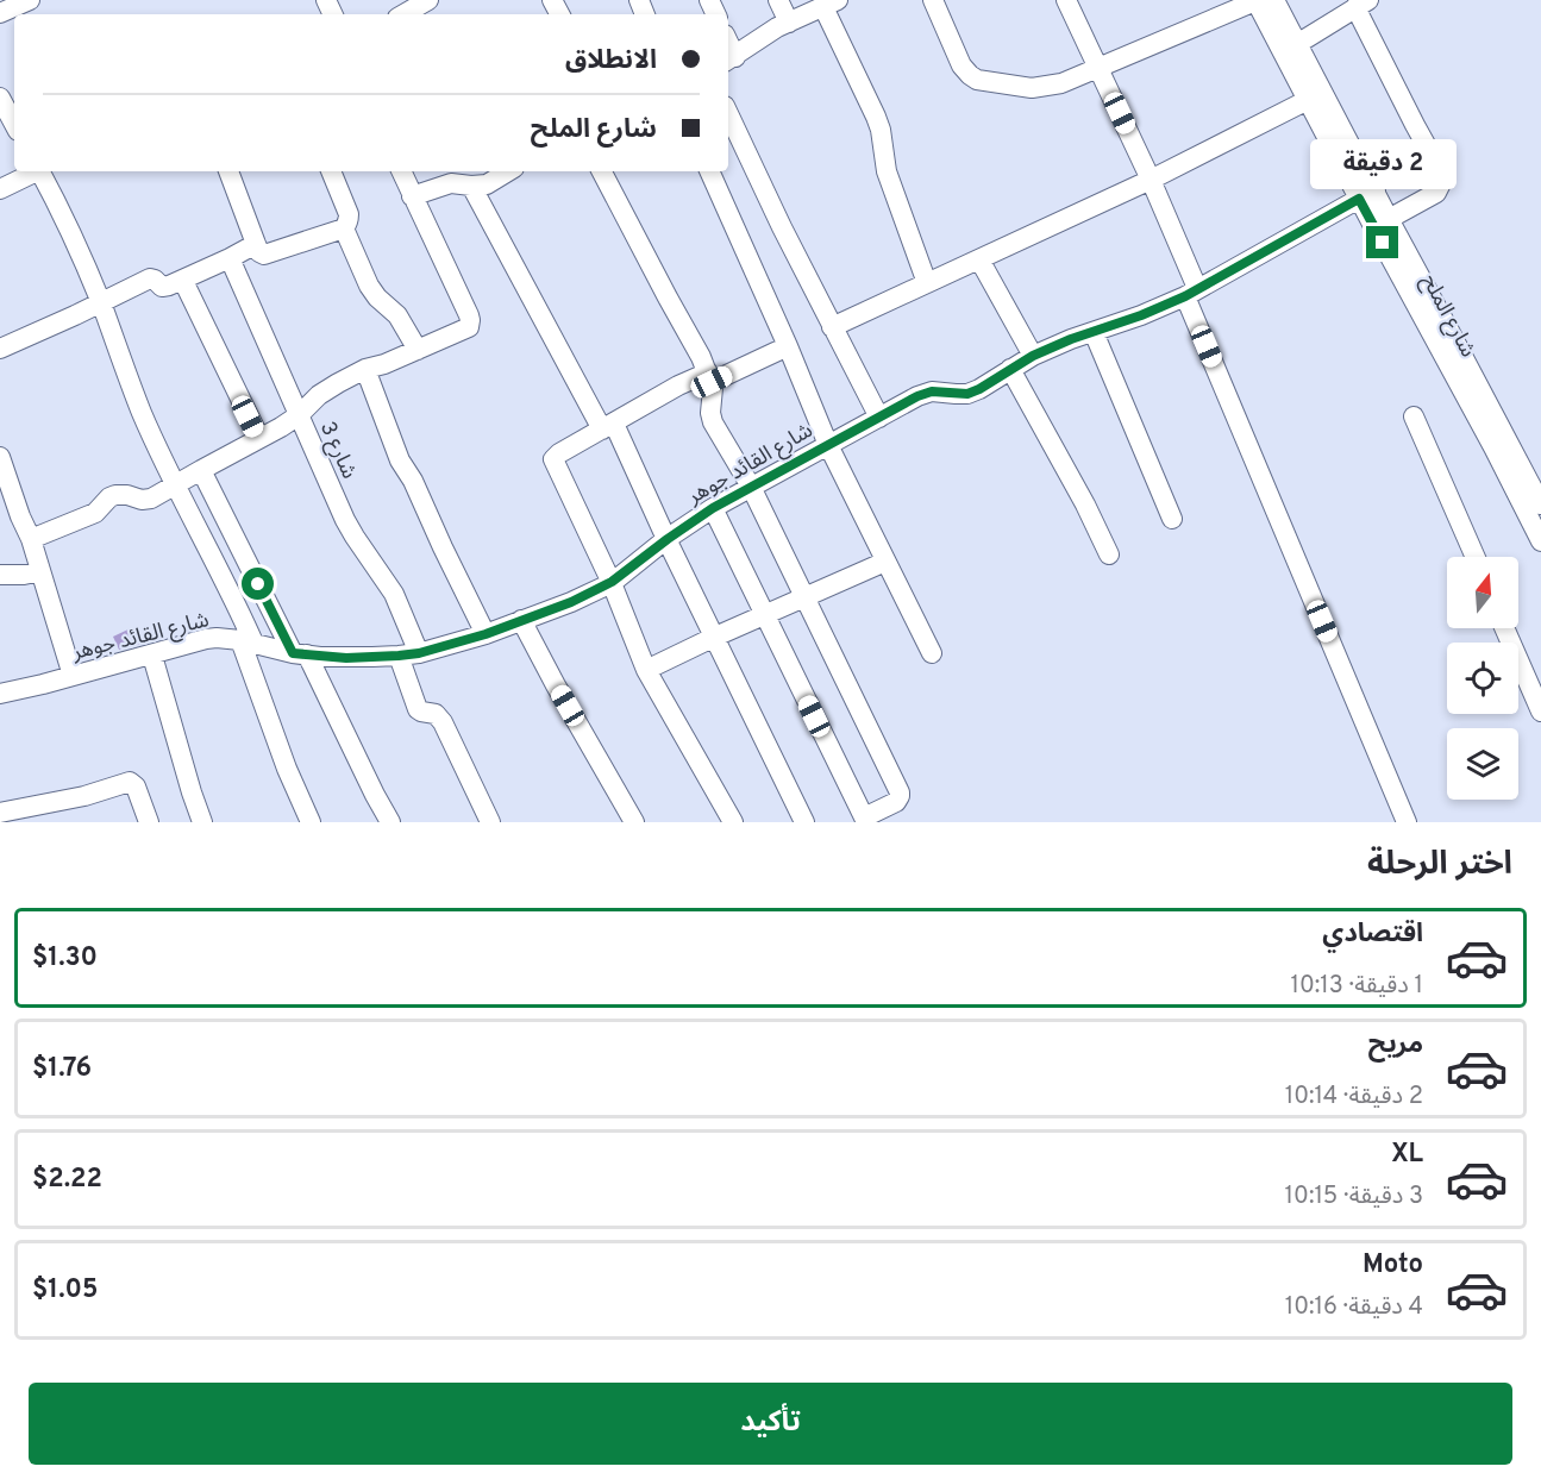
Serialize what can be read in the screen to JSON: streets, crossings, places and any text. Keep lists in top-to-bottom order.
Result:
{
  "streets": {
    "street": ["شارع الملح", "شارع 3", "شارع القائد جوهر"]
  },
  "crossings": [
    ["شارع الملح", "شارع القائد جوهر"],
    ["شارع 3", "شارع القائد جوهر"]
  ],
  "north": "top",
  "page": {
    "banner": ["الانطلاق", "شارع الملح"],
    "bubble": "2 دقيقة",
    "heading": "اختر الرحلة",
    "list": [
      {
        "name": "اقتصادي",
        "note": "1 دقيقة · 10:13",
        "value": "$1.30"
      },
      {
        "name": "مريح",
        "note": "2 دقيقة · 10:14",
        "value": "$1.76"
      },
      {
        "name": "XL",
        "note": "3 دقيقة · 10:15",
        "value": "$2.22"
      },
      {
        "name": "Moto",
        "note": "4 دقيقة · 10:16",
        "value": "$1.05"
      }
    ],
    "buttons": "تأكيد"
  }
}
